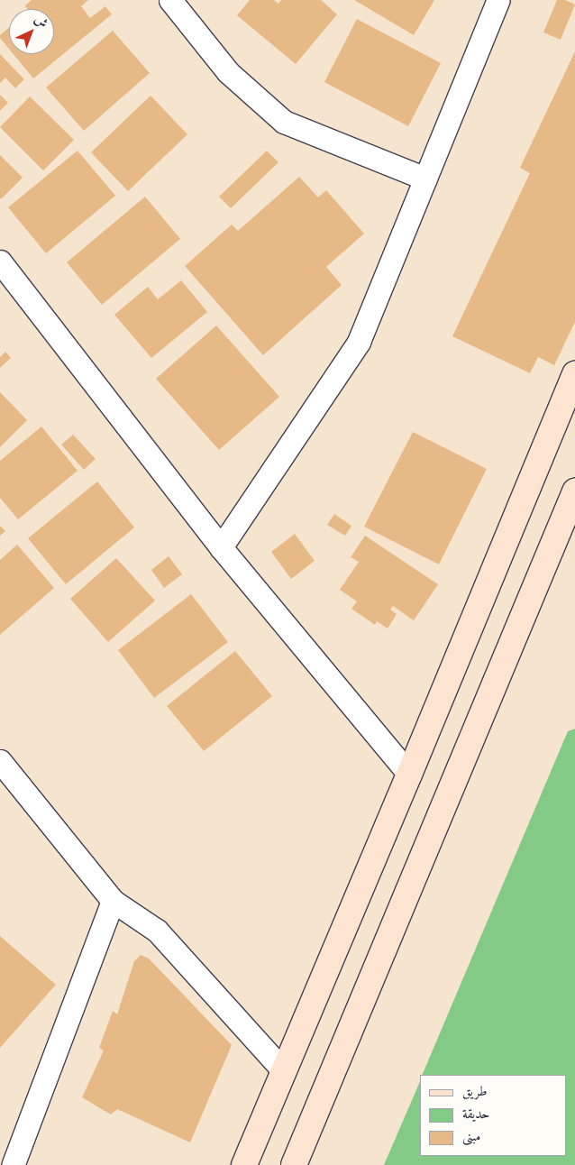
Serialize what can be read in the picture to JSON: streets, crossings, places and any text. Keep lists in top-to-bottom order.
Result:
{
  "legend": ["طريق", "حديقة", "مبنى"],
  "north": "top right"
}
